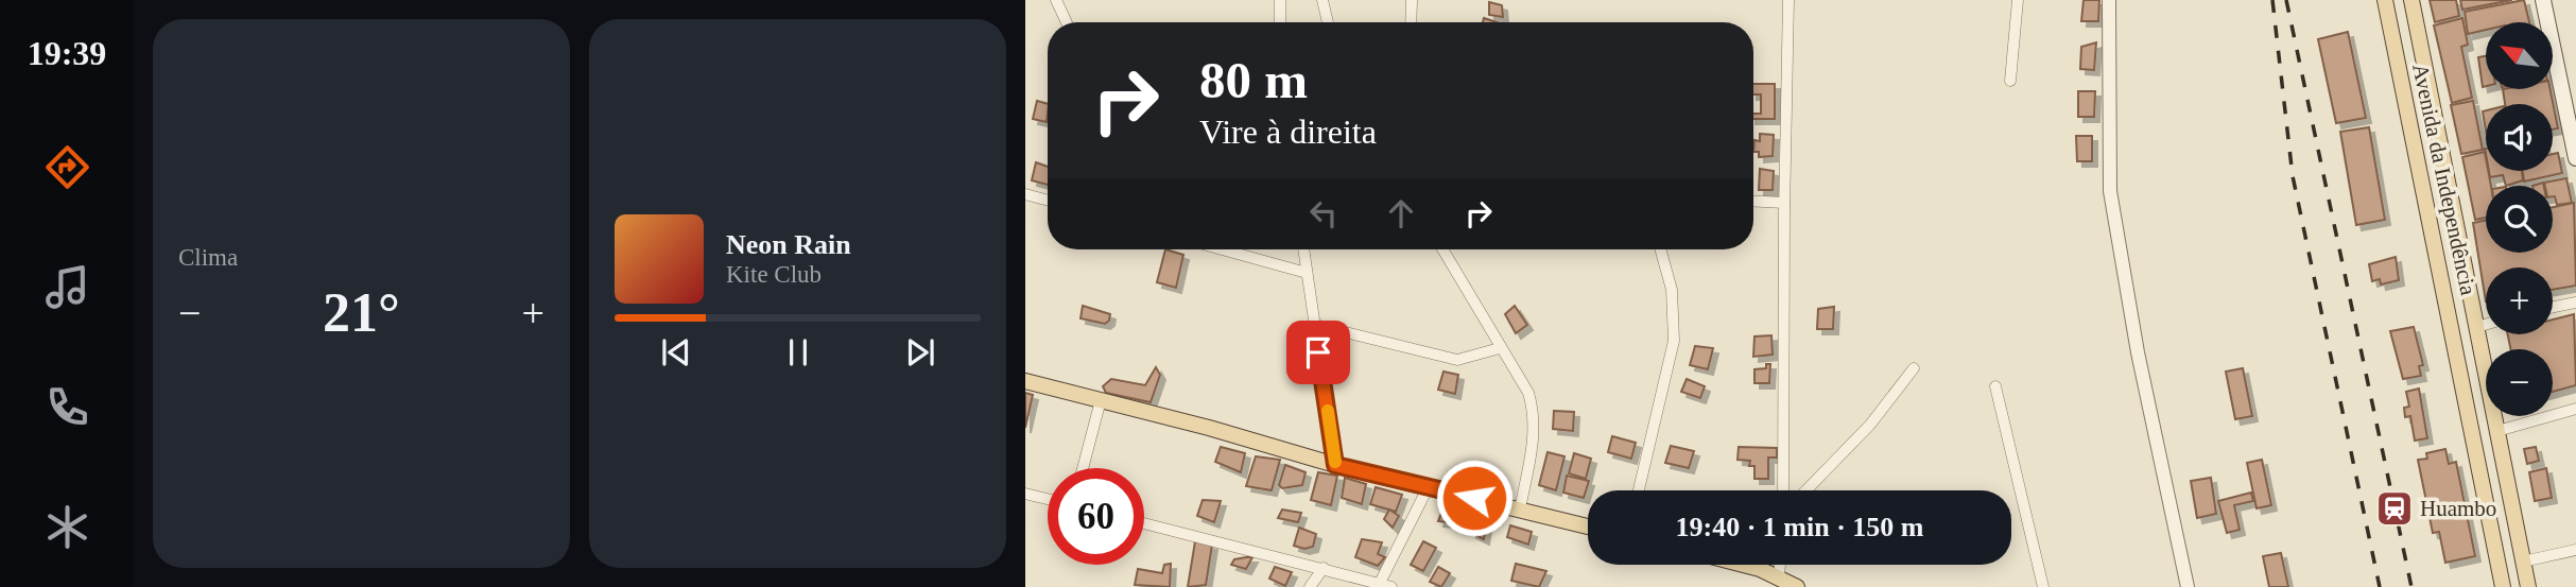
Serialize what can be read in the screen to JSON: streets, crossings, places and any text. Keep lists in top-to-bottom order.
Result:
{
  "streets": {
    "main road": ["Avenida da Independência"]
  },
  "places": {
    "station": ["Huambo"]
  },
  "north": "top left",
  "page": {
    "tabs": "19:39",
    "tile": "Clima",
    "map_buttons": ["+", "−"],
    "turn": ["80 m", "Vire à direita"],
    "song": ["Neon Rain", "Kite Club"],
    "heat": ["−", "21°", "+"],
    "limit": "60",
    "trip": "19:40 · 1 min · 150 m"
  }
}
